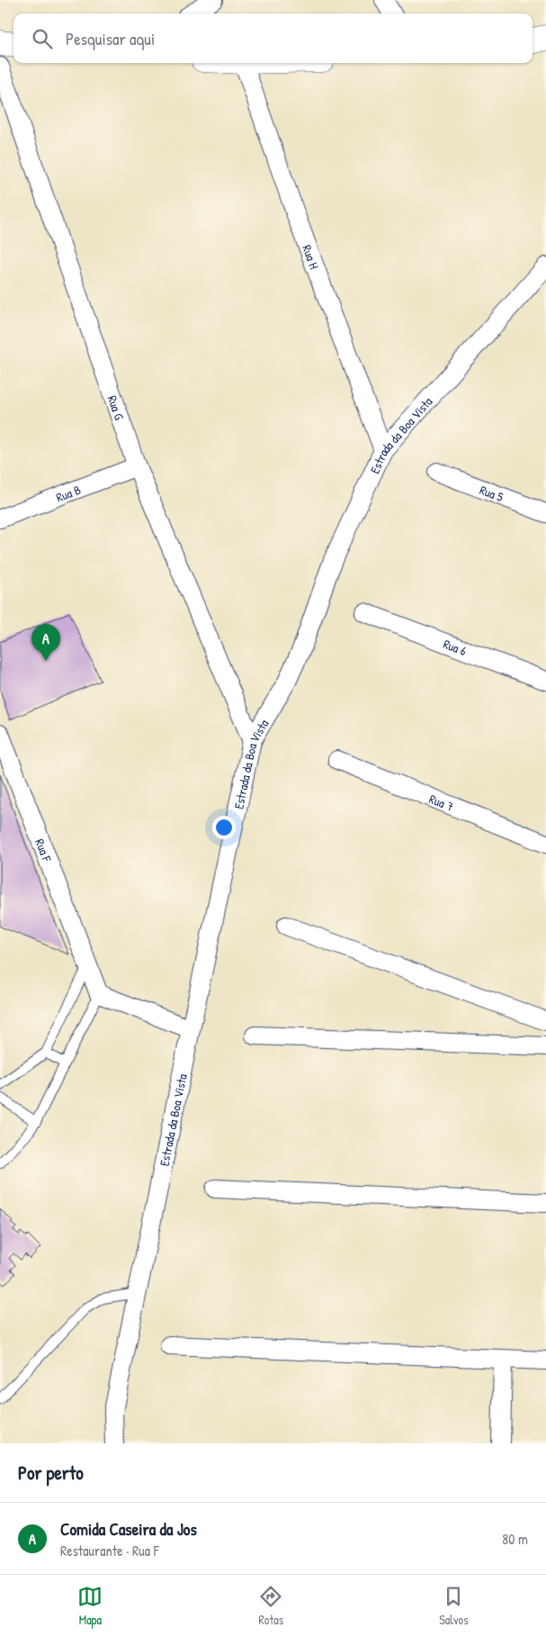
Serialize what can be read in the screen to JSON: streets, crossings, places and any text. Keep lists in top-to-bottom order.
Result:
{
  "streets": {
    "street": [
      "Rua H",
      "Rua G",
      "Estrada da Boa Vista",
      "Rua B",
      "Rua 5",
      "Rua 6",
      "Rua 7",
      "Rua F"
    ]
  },
  "crossings": [
    ["Rua H", "Estrada da Boa Vista"],
    ["Rua G", "Estrada da Boa Vista"],
    ["Rua G", "Rua B"]
  ],
  "page": {
    "search": "Pesquisar aqui",
    "pins": "A",
    "heading": "Por perto",
    "list": [
      {
        "mark": "A",
        "name": "Comida Caseira da Jos",
        "note": "Restaurante · Rua F",
        "value": "80 m"
      }
    ],
    "nav": ["Mapa", "Rotas", "Salvos"]
  }
}
